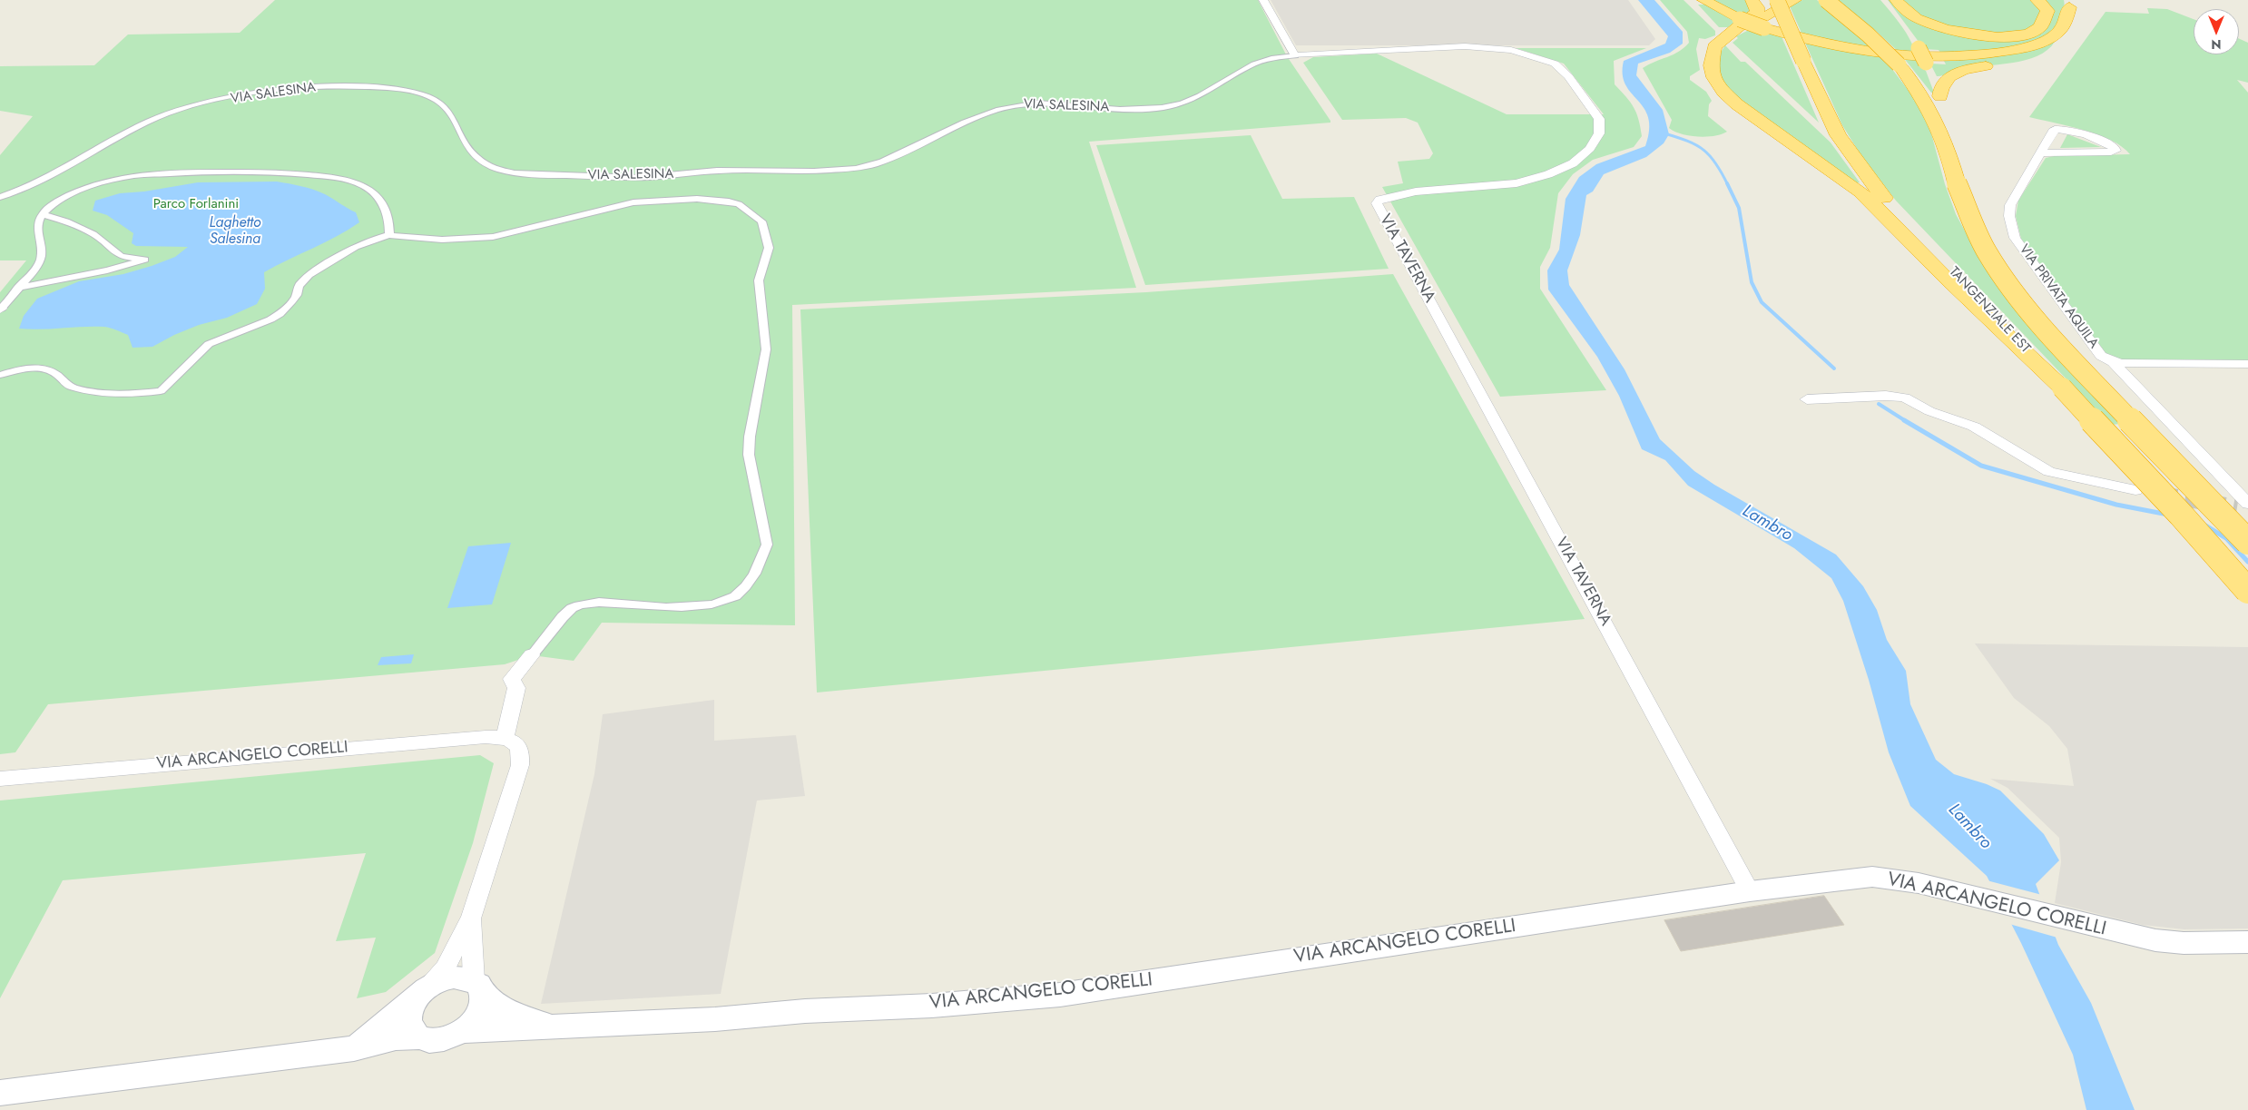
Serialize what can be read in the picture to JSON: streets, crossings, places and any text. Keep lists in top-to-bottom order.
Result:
{
  "streets": {
    "highway": ["TANGENZIALE EST"],
    "street": [
      "VIA SALESINA",
      "VIA TAVERNA",
      "VIA PRIVATA AQUILA",
      "VIA ARCANGELO CORELLI"
    ]
  },
  "crossings": [
    ["VIA SALESINA", "VIA TAVERNA"],
    ["VIA TAVERNA", "VIA ARCANGELO CORELLI"]
  ],
  "water": ["Laghetto Salesina", "Lambro"],
  "parks": ["Parco Forlanini"],
  "north": "bottom"
}
